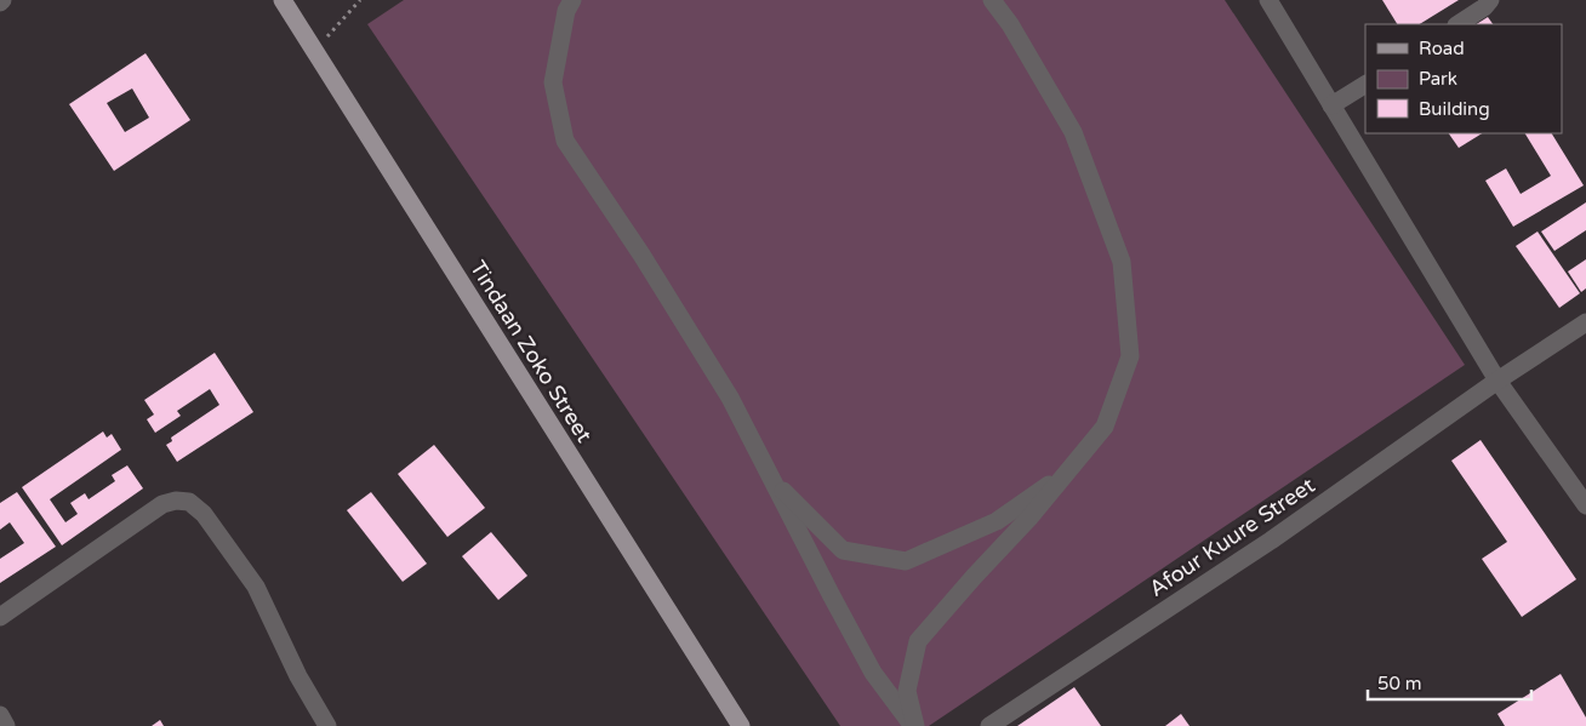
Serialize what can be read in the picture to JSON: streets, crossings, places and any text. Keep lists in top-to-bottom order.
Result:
{
  "streets": {
    "main road": ["Tindaan Zoko Street"],
    "street": ["Afour Kuure Street"]
  },
  "legend": ["Road", "Park", "Building"],
  "scale_bar": "50 m"
}
